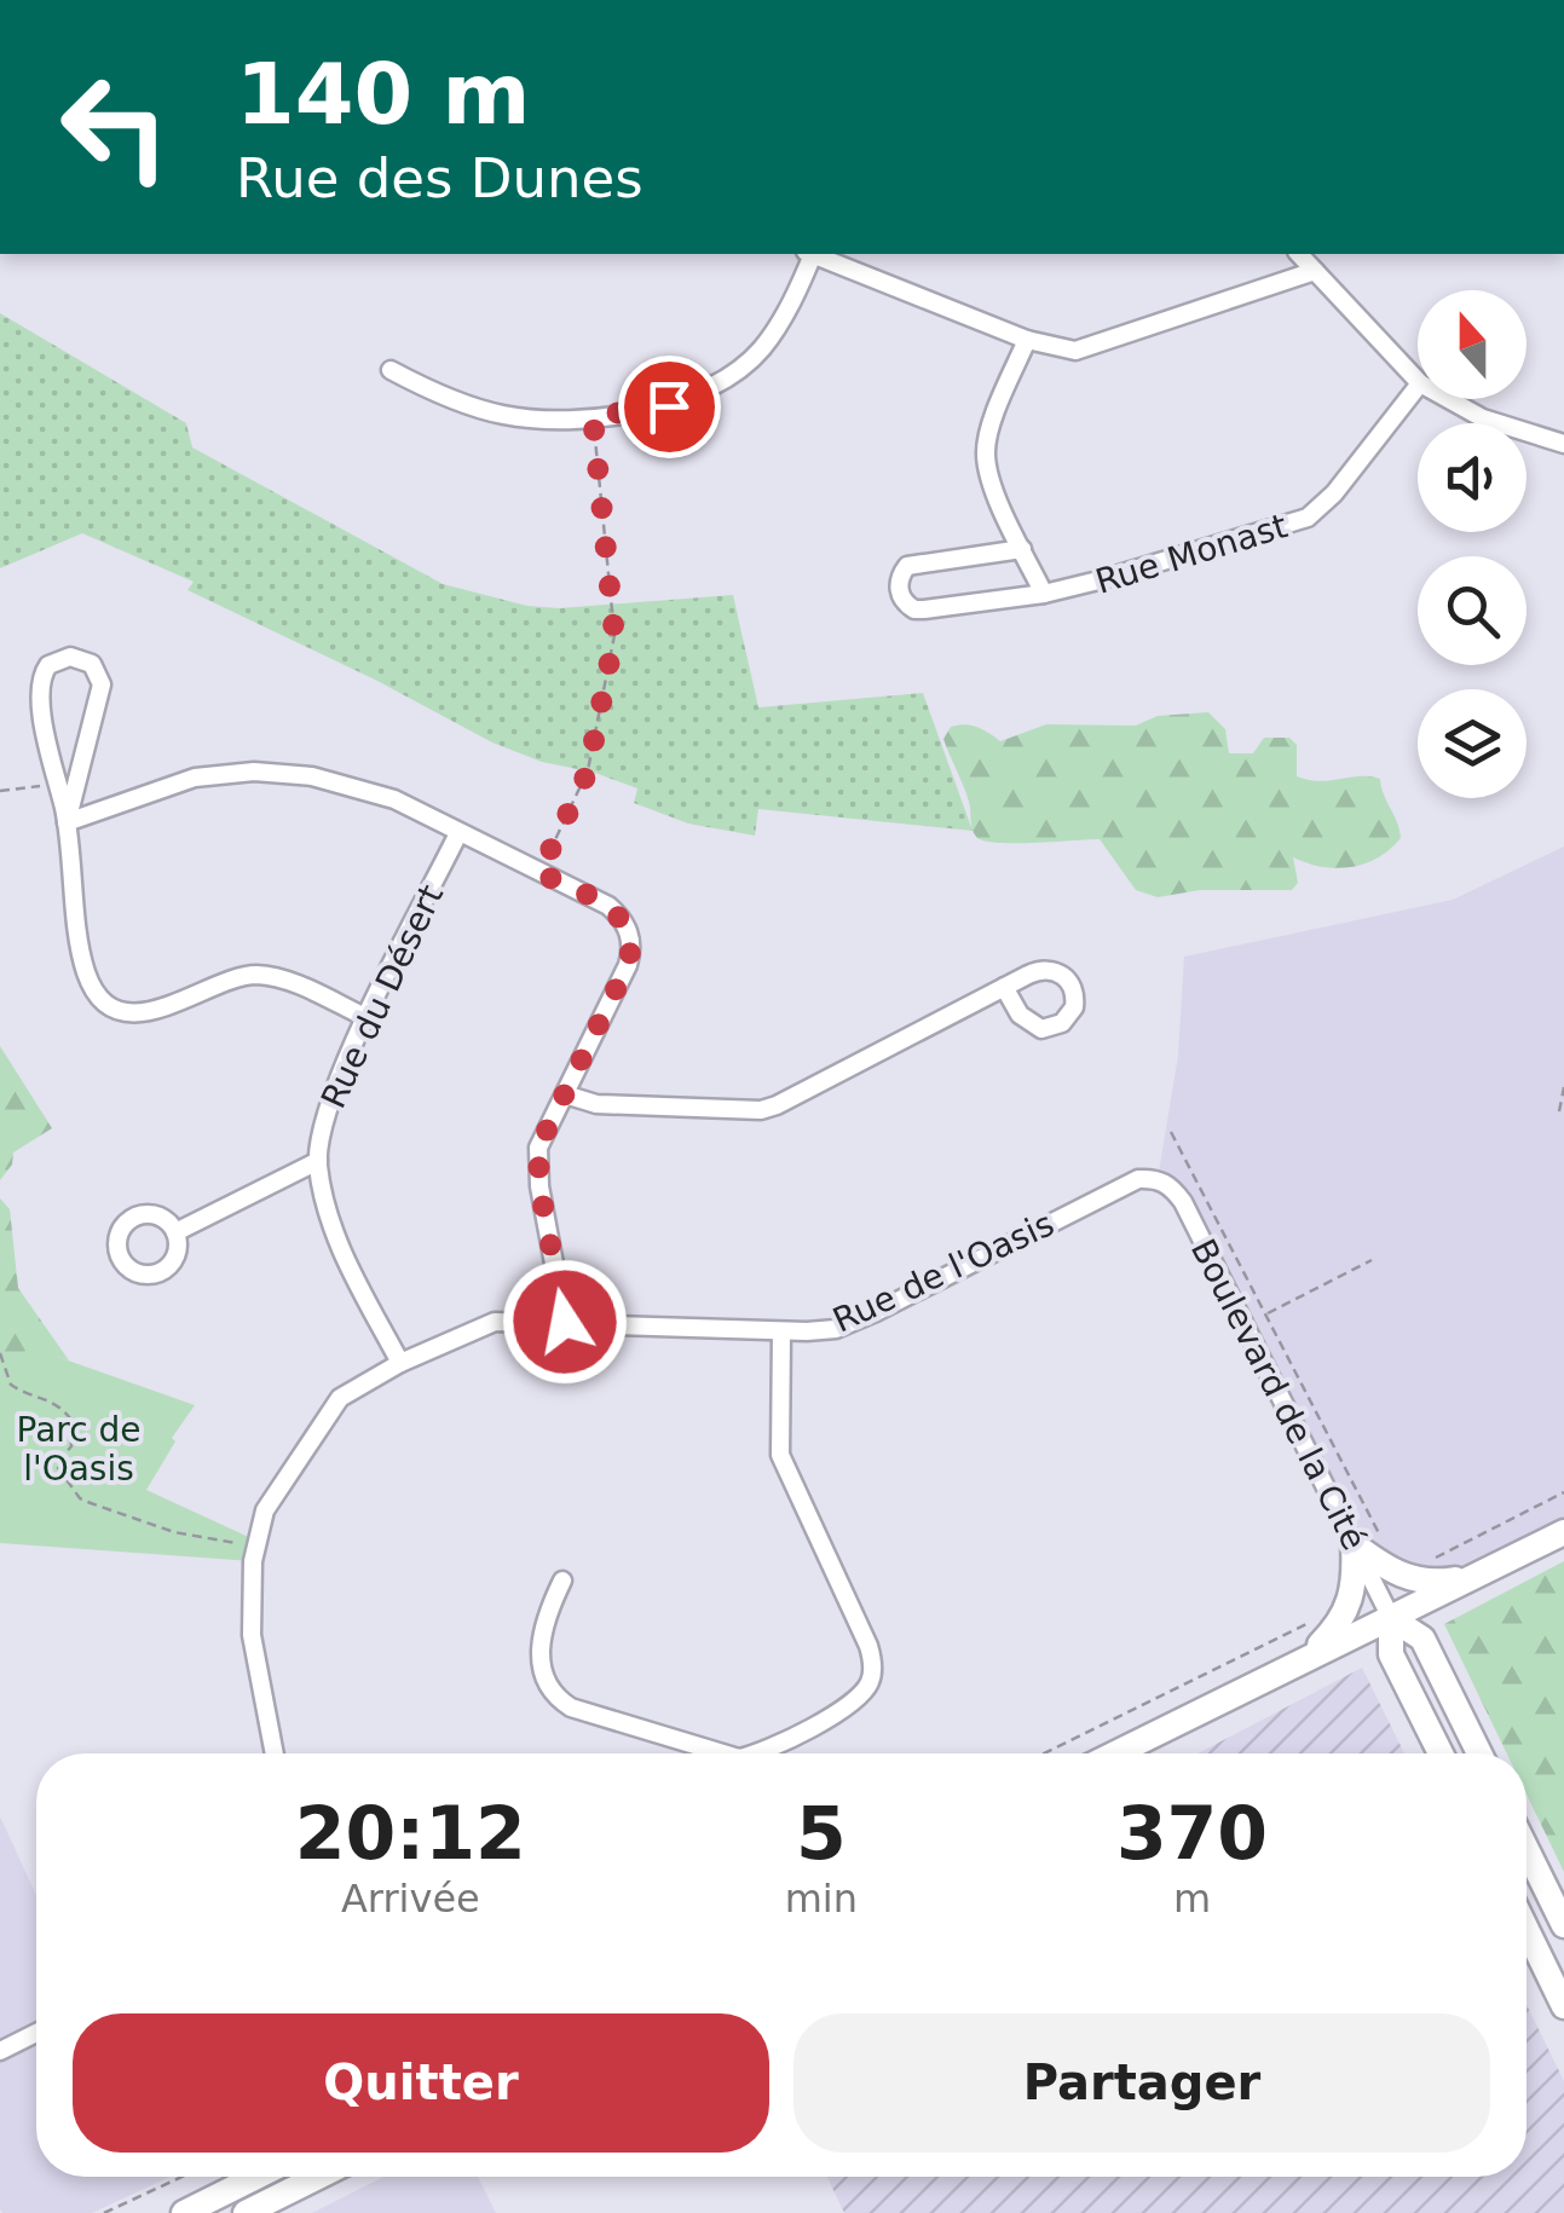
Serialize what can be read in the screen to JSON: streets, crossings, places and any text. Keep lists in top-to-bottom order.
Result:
{
  "streets": {
    "main road": ["Boulevard de la Cité"],
    "street": ["Rue Monast", "Rue du Désert", "Rue de l'Oasis"]
  },
  "crossings": [
    ["Rue du Désert", "Rue de l'Oasis"],
    ["Rue de l'Oasis", "Boulevard de la Cité"]
  ],
  "parks": ["Parc de l'Oasis"],
  "north": "top",
  "page": {
    "turn": ["140 m", "Rue des Dunes"],
    "eta": [
      "20:12",
      "Arrivée",
      "5",
      "min",
      "370",
      "m"
    ],
    "buttons": ["Quitter", "Partager"]
  }
}
